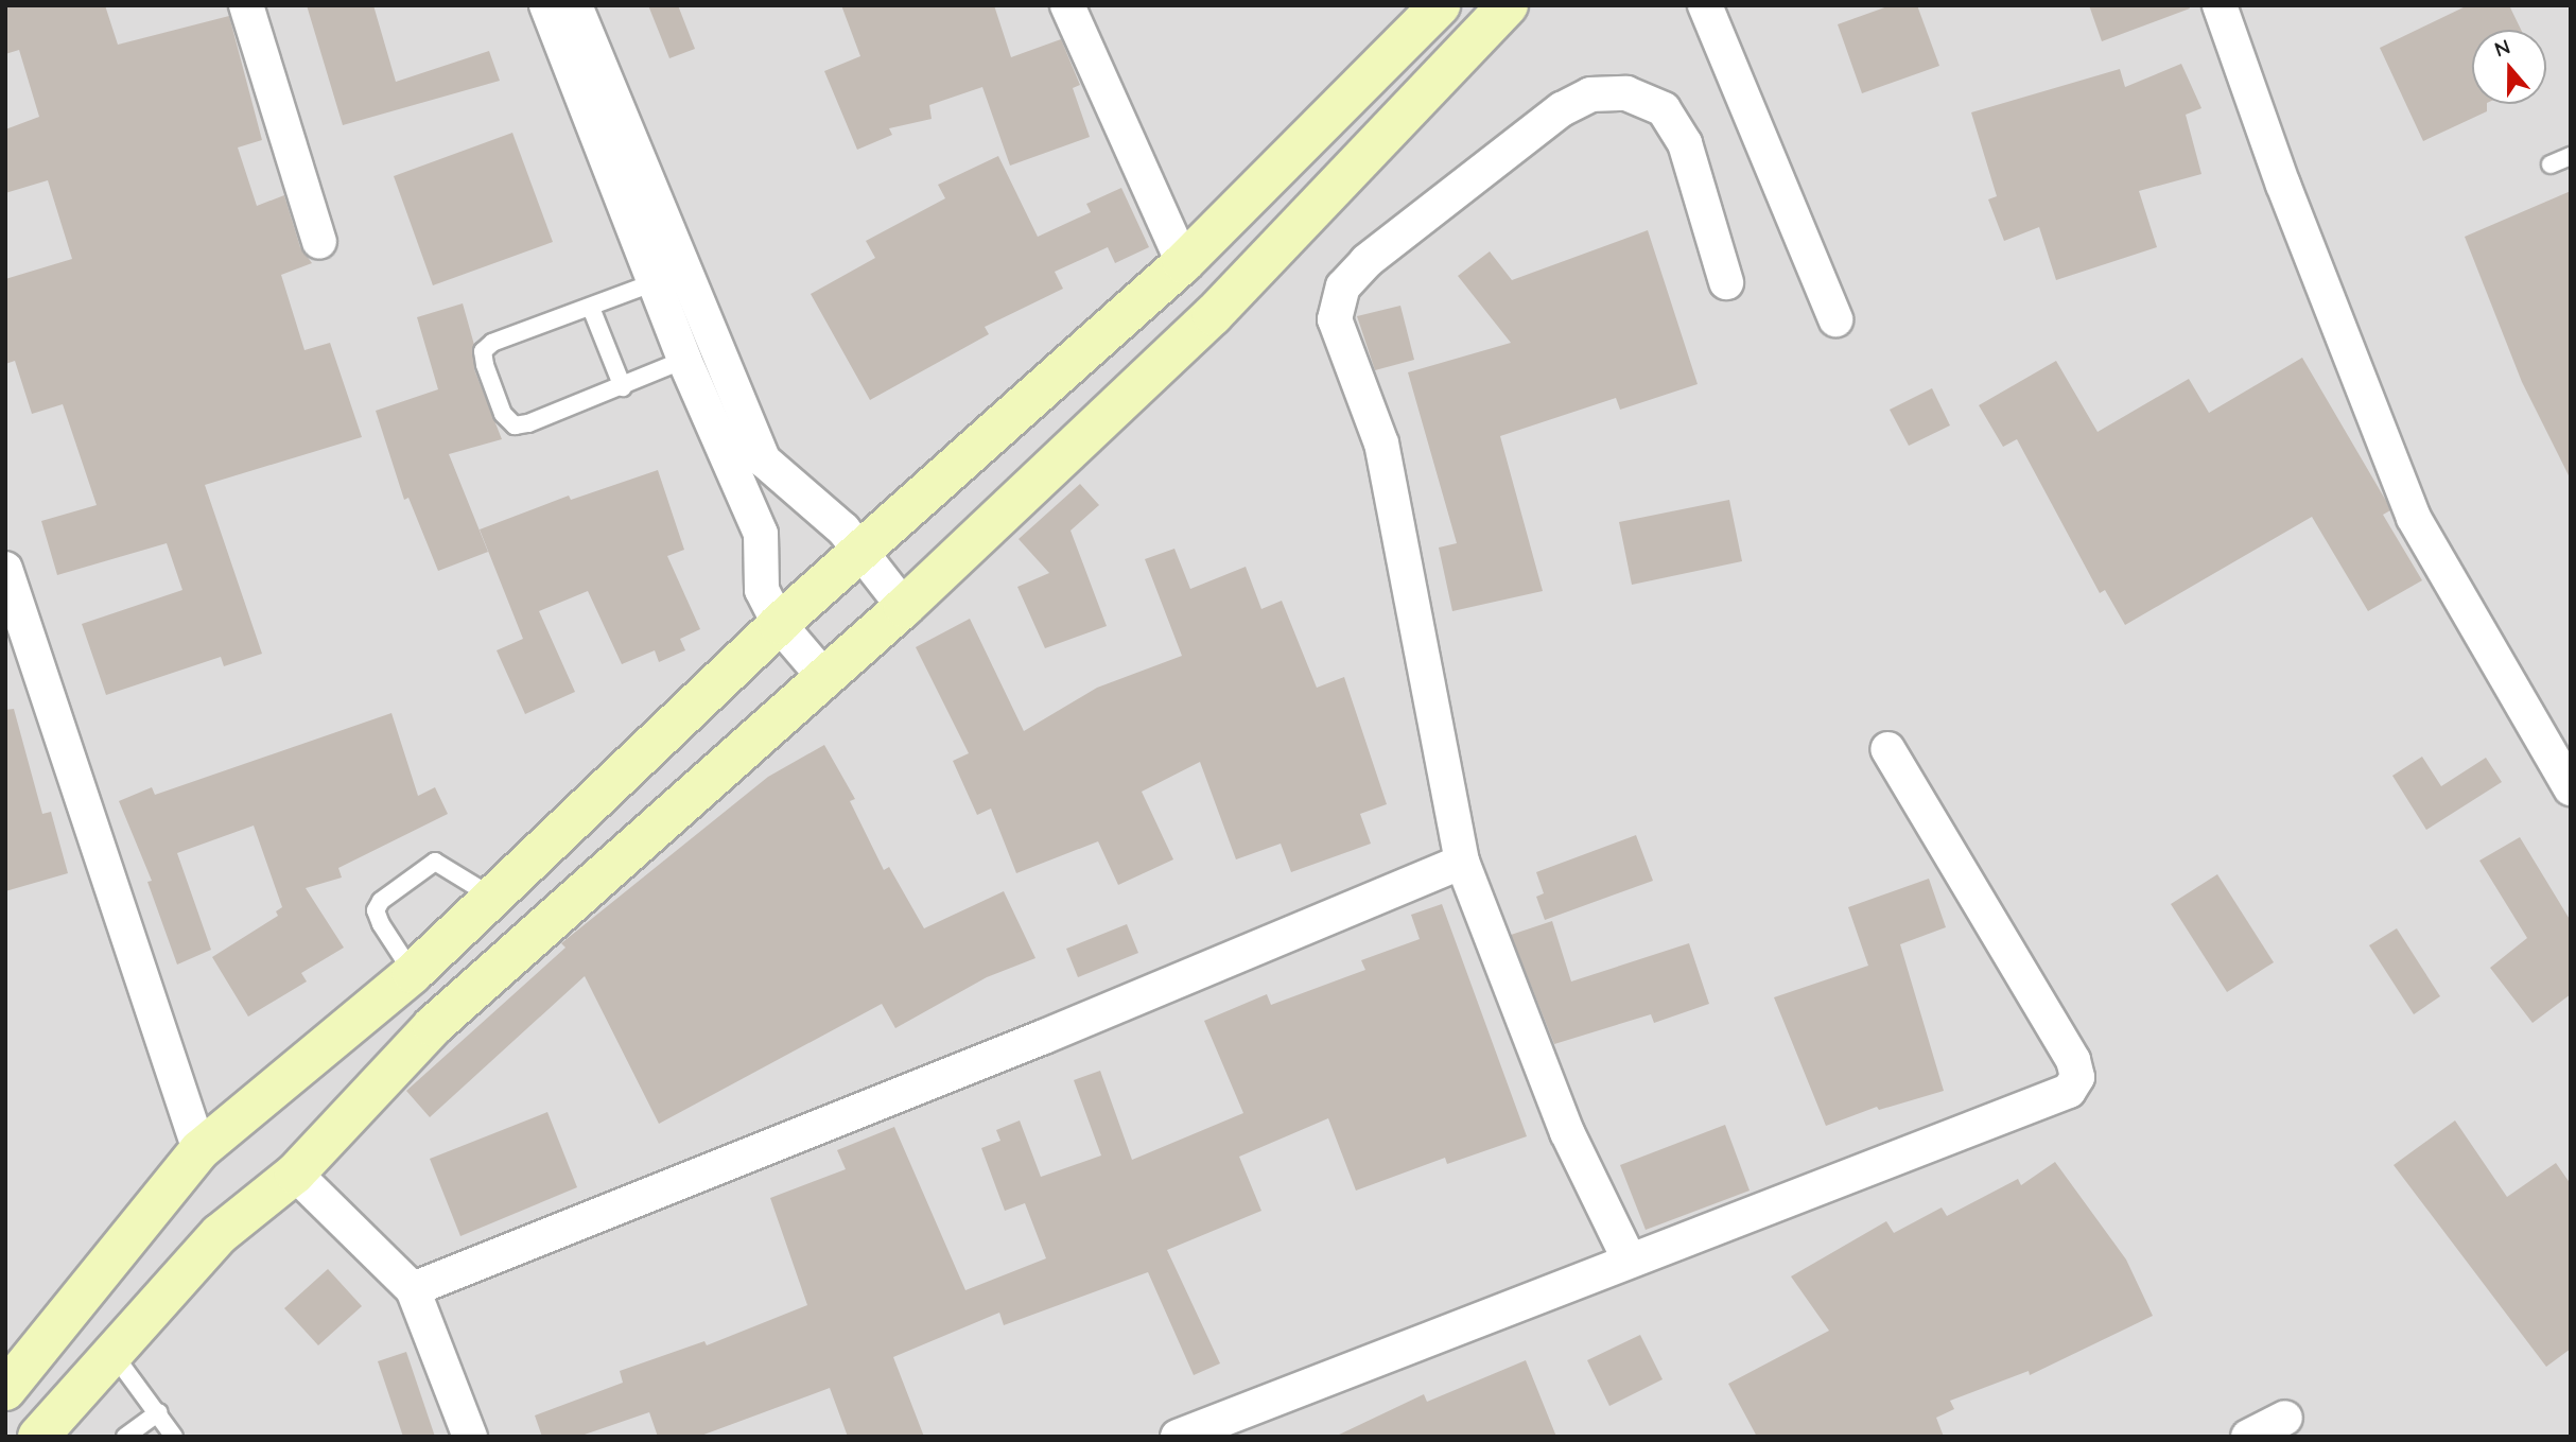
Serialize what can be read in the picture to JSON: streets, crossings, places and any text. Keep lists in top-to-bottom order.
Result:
{
  "north": "top"
}
